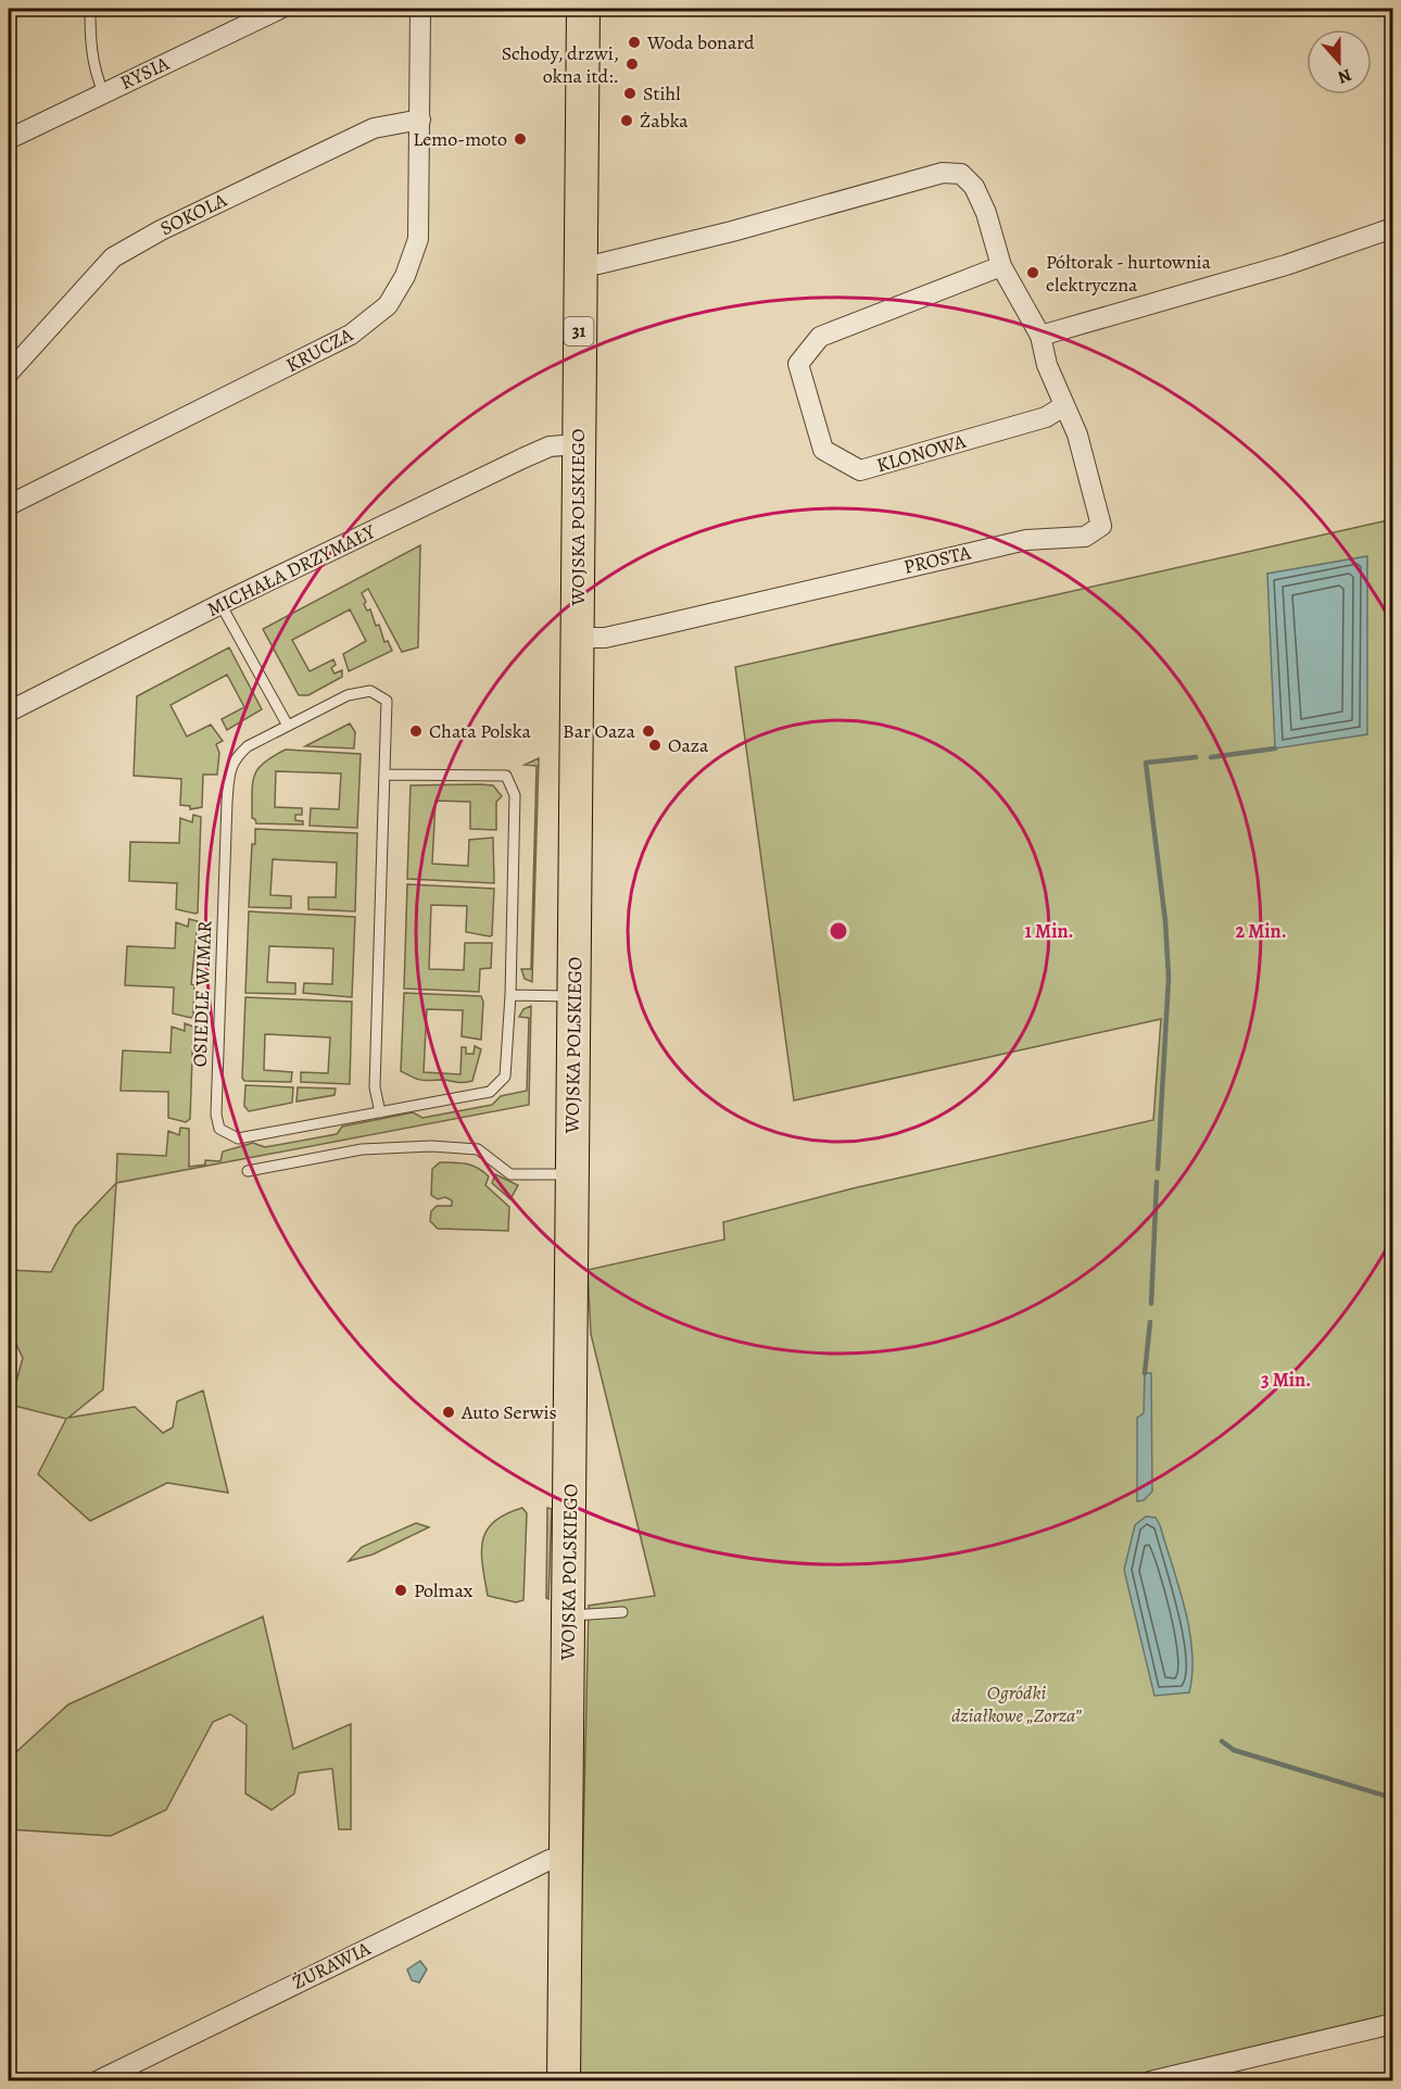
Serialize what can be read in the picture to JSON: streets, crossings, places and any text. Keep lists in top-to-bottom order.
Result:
{
  "streets": {
    "main road": ["31", "WOJSKA POLSKIEGO"],
    "street": [
      "RYSIA",
      "SOKOLA",
      "KRUCZA",
      "KLONOWA",
      "PROSTA",
      "MICHAŁA DRZYMAŁY",
      "ŻURAWIA"
    ],
    "lane": ["OSIEDLE WIMAR"]
  },
  "crossings": [
    ["SOKOLA", "KRUCZA"],
    ["KLONOWA", "PROSTA"],
    ["WOJSKA POLSKIEGO", "PROSTA"],
    ["WOJSKA POLSKIEGO", "MICHAŁA DRZYMAŁY"],
    ["WOJSKA POLSKIEGO", "ŻURAWIA"]
  ],
  "parks": ["Ogródki działkowe „Zorza”"],
  "places": [
    "Woda bonard",
    "Schody, drzwi, okna itd:.",
    "Stihl",
    "Żabka",
    "Lemo-moto",
    "Półtorak - hurtownia elektryczna",
    "Chata Polska",
    "Bar Oaza",
    "Oaza",
    "Auto Serwis",
    "Polmax"
  ],
  "north": "bottom",
  "rings": ["1 Min.", "2 Min.", "3 Min."]
}
